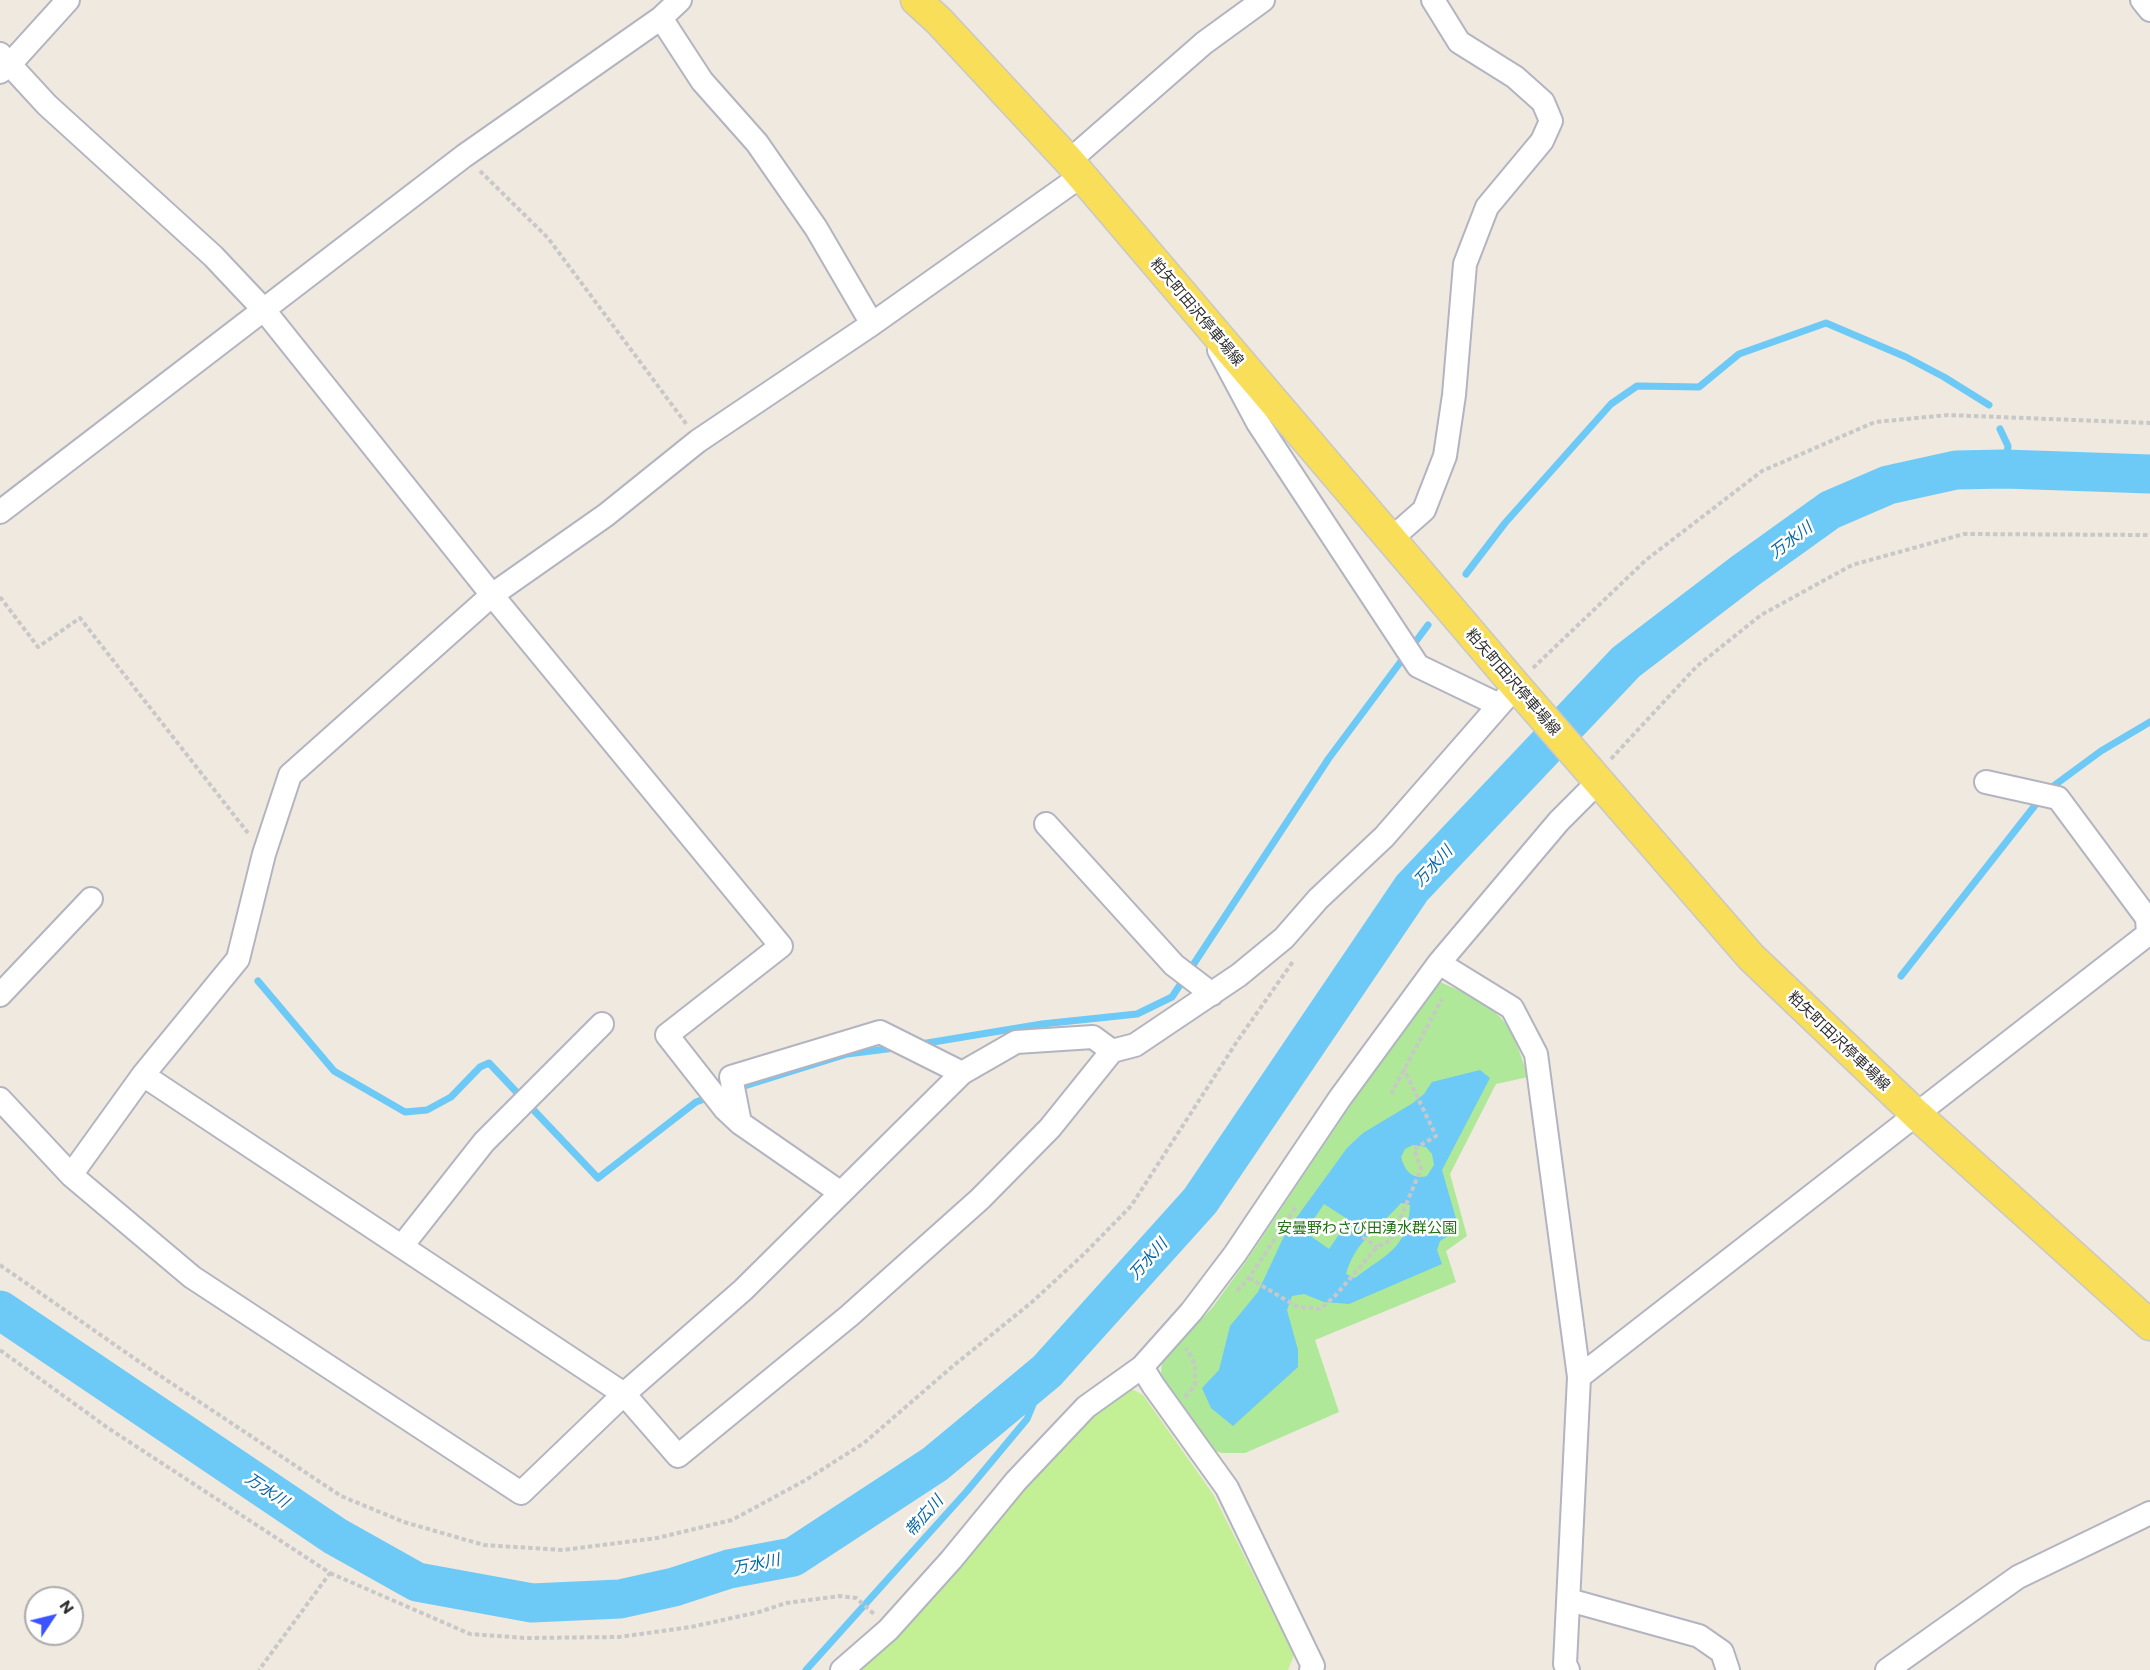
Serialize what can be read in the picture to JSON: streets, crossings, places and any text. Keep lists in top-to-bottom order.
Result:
{
  "streets": {
    "main road": ["粕矢町田沢停車場線"]
  },
  "water": ["万水川", "帯広川"],
  "parks": ["安曇野わさび田湧水群公園"],
  "north": "top right"
}
